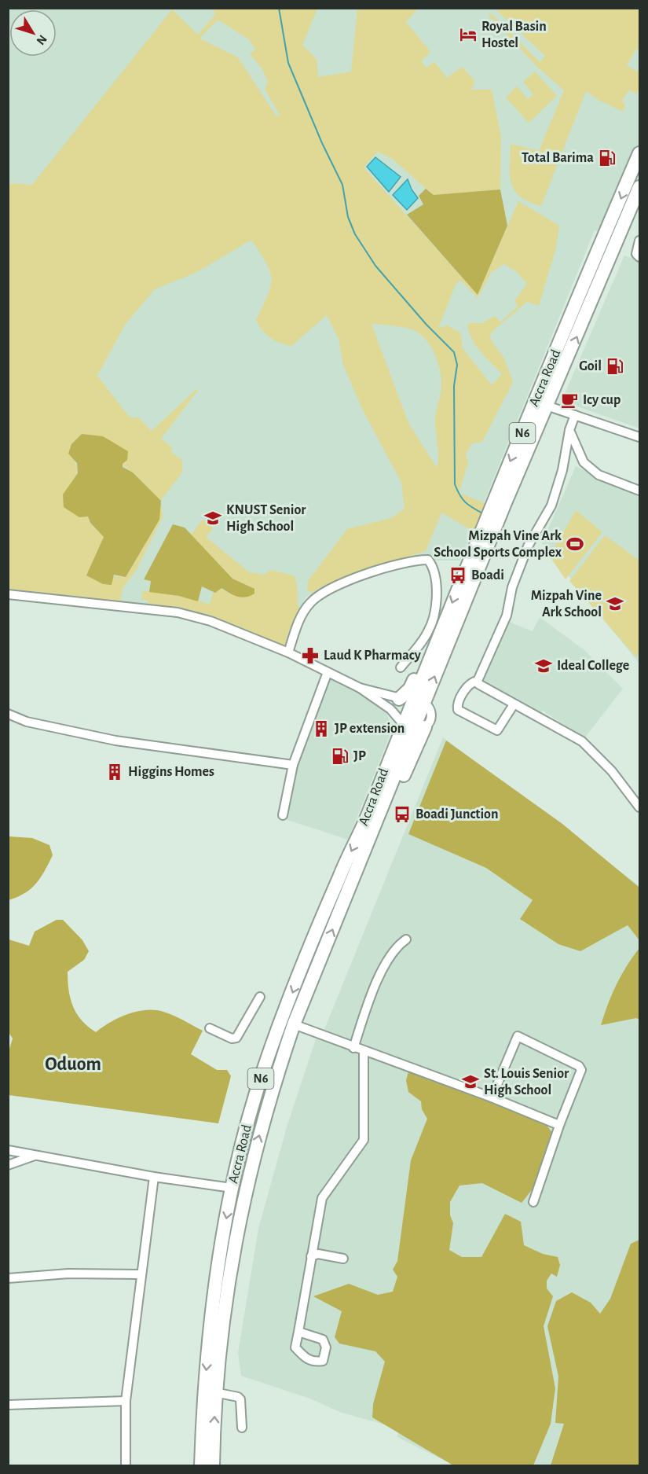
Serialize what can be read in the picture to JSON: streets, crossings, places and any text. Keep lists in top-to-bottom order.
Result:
{
  "streets": {
    "highway": ["Accra Road", "N6"]
  },
  "districts": ["Oduom"],
  "places": {
    "hotel": ["Royal Basin Hostel"],
    "fuel station": ["Total Barima", "Goil", "JP"],
    "cafe": ["Icy cup"],
    "school or university": [
      "KNUST Senior High School",
      "Mizpah Vine Ark School",
      "Ideal College",
      "St. Louis Senior High School"
    ],
    "sports": ["Mizpah Vine Ark School Sports Complex"],
    "bus stop": ["Boadi", "Boadi Junction"],
    "pharmacy": ["Laud K Pharmacy"],
    "building": ["JP extension", "Higgins Homes"]
  },
  "north": "bottom right"
}
